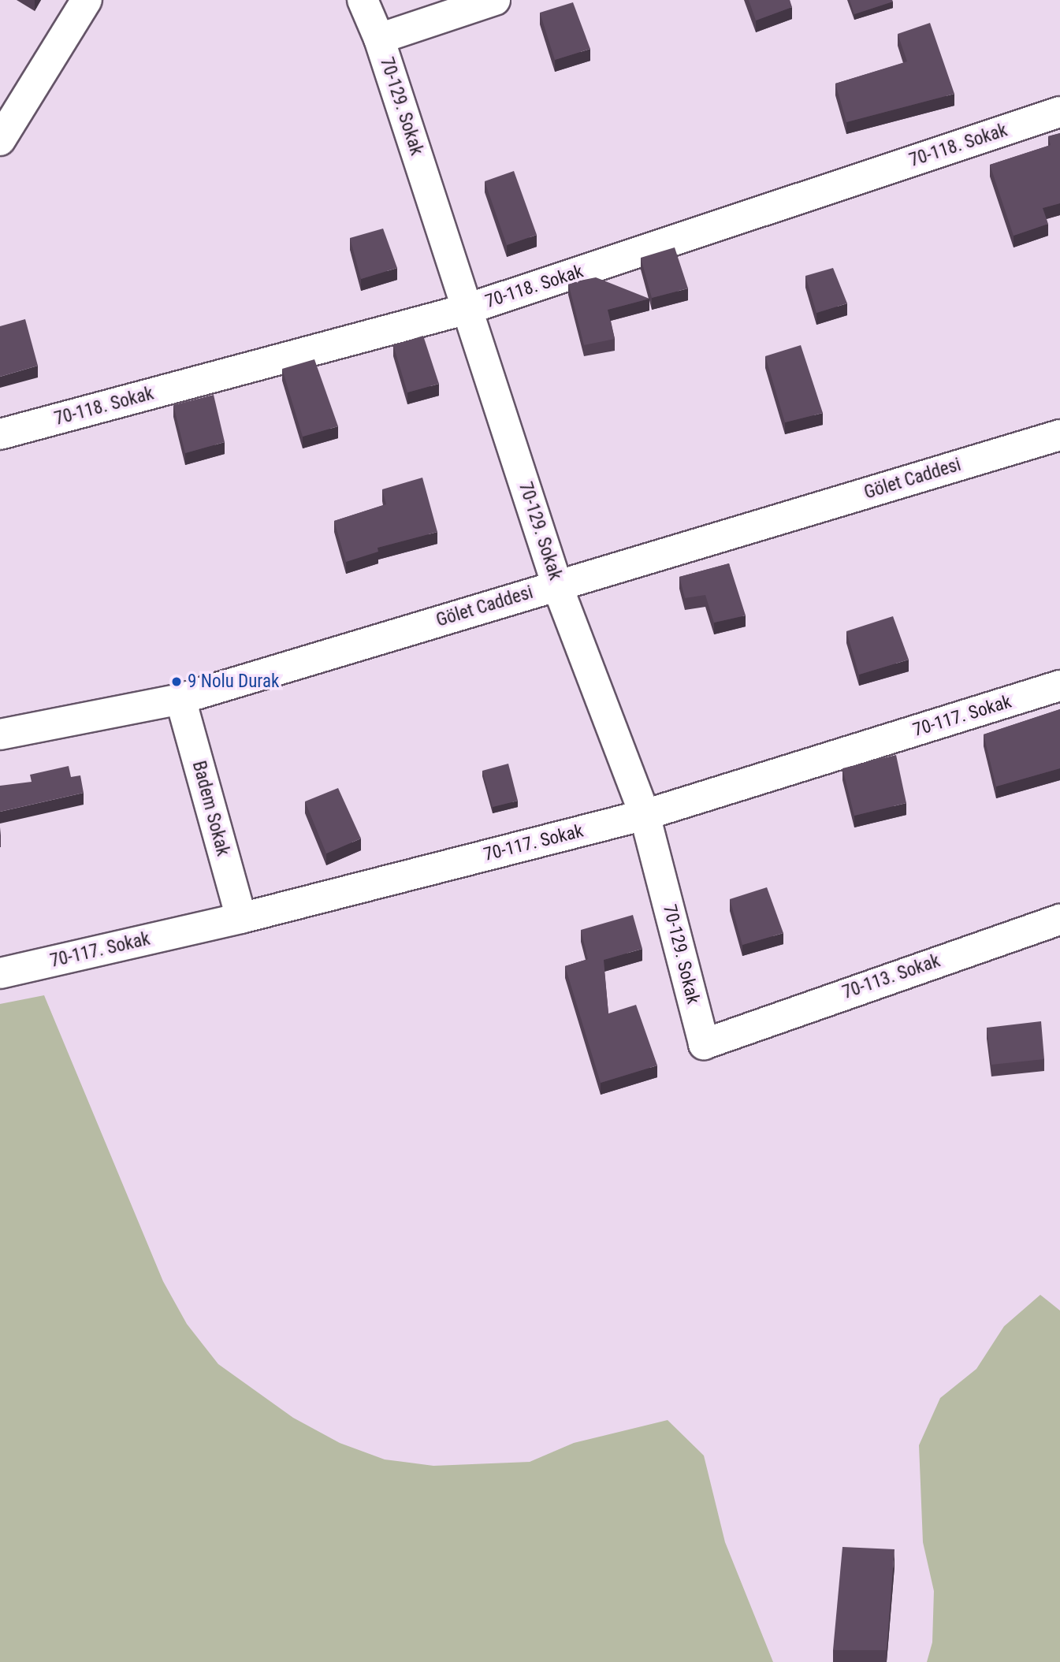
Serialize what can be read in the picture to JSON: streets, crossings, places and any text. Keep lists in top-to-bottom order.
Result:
{
  "streets": {
    "street": [
      "70-129. Sokak",
      "70-118. Sokak",
      "Gölet Caddesi",
      "70-117. Sokak",
      "Badem Sokak",
      "70-113. Sokak"
    ]
  },
  "crossings": [
    ["70-129. Sokak", "70-118. Sokak"],
    ["70-129. Sokak", "Gölet Caddesi"],
    ["70-129. Sokak", "70-117. Sokak"],
    ["70-129. Sokak", "70-113. Sokak"],
    ["Gölet Caddesi", "Badem Sokak"],
    ["70-117. Sokak", "Badem Sokak"]
  ],
  "places": ["9 Nolu Durak"]
}
